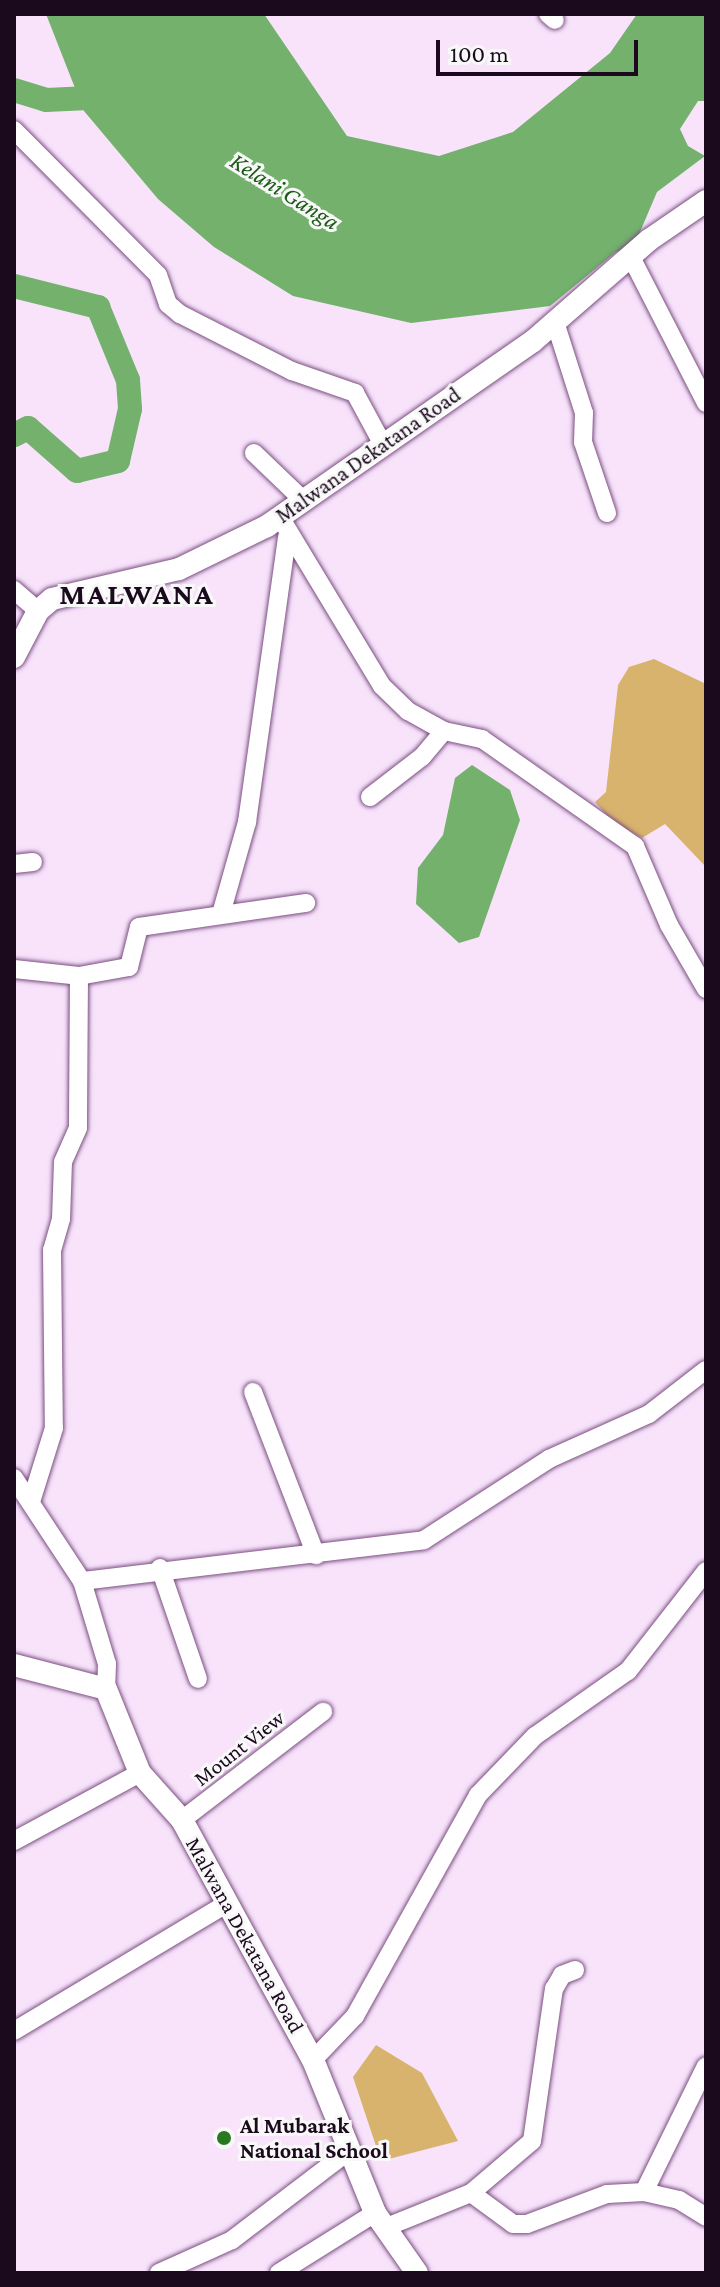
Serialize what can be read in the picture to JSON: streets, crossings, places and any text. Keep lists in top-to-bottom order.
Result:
{
  "streets": {
    "main road": ["Malwana Dekatana Road"],
    "street": ["Mount View"]
  },
  "crossings": [
    ["Malwana Dekatana Road", "Mount View"]
  ],
  "districts": ["MALWANA"],
  "water": ["Kelani Ganga"],
  "places": ["Al Mubarak National School"],
  "scale_bar": "100 m"
}
